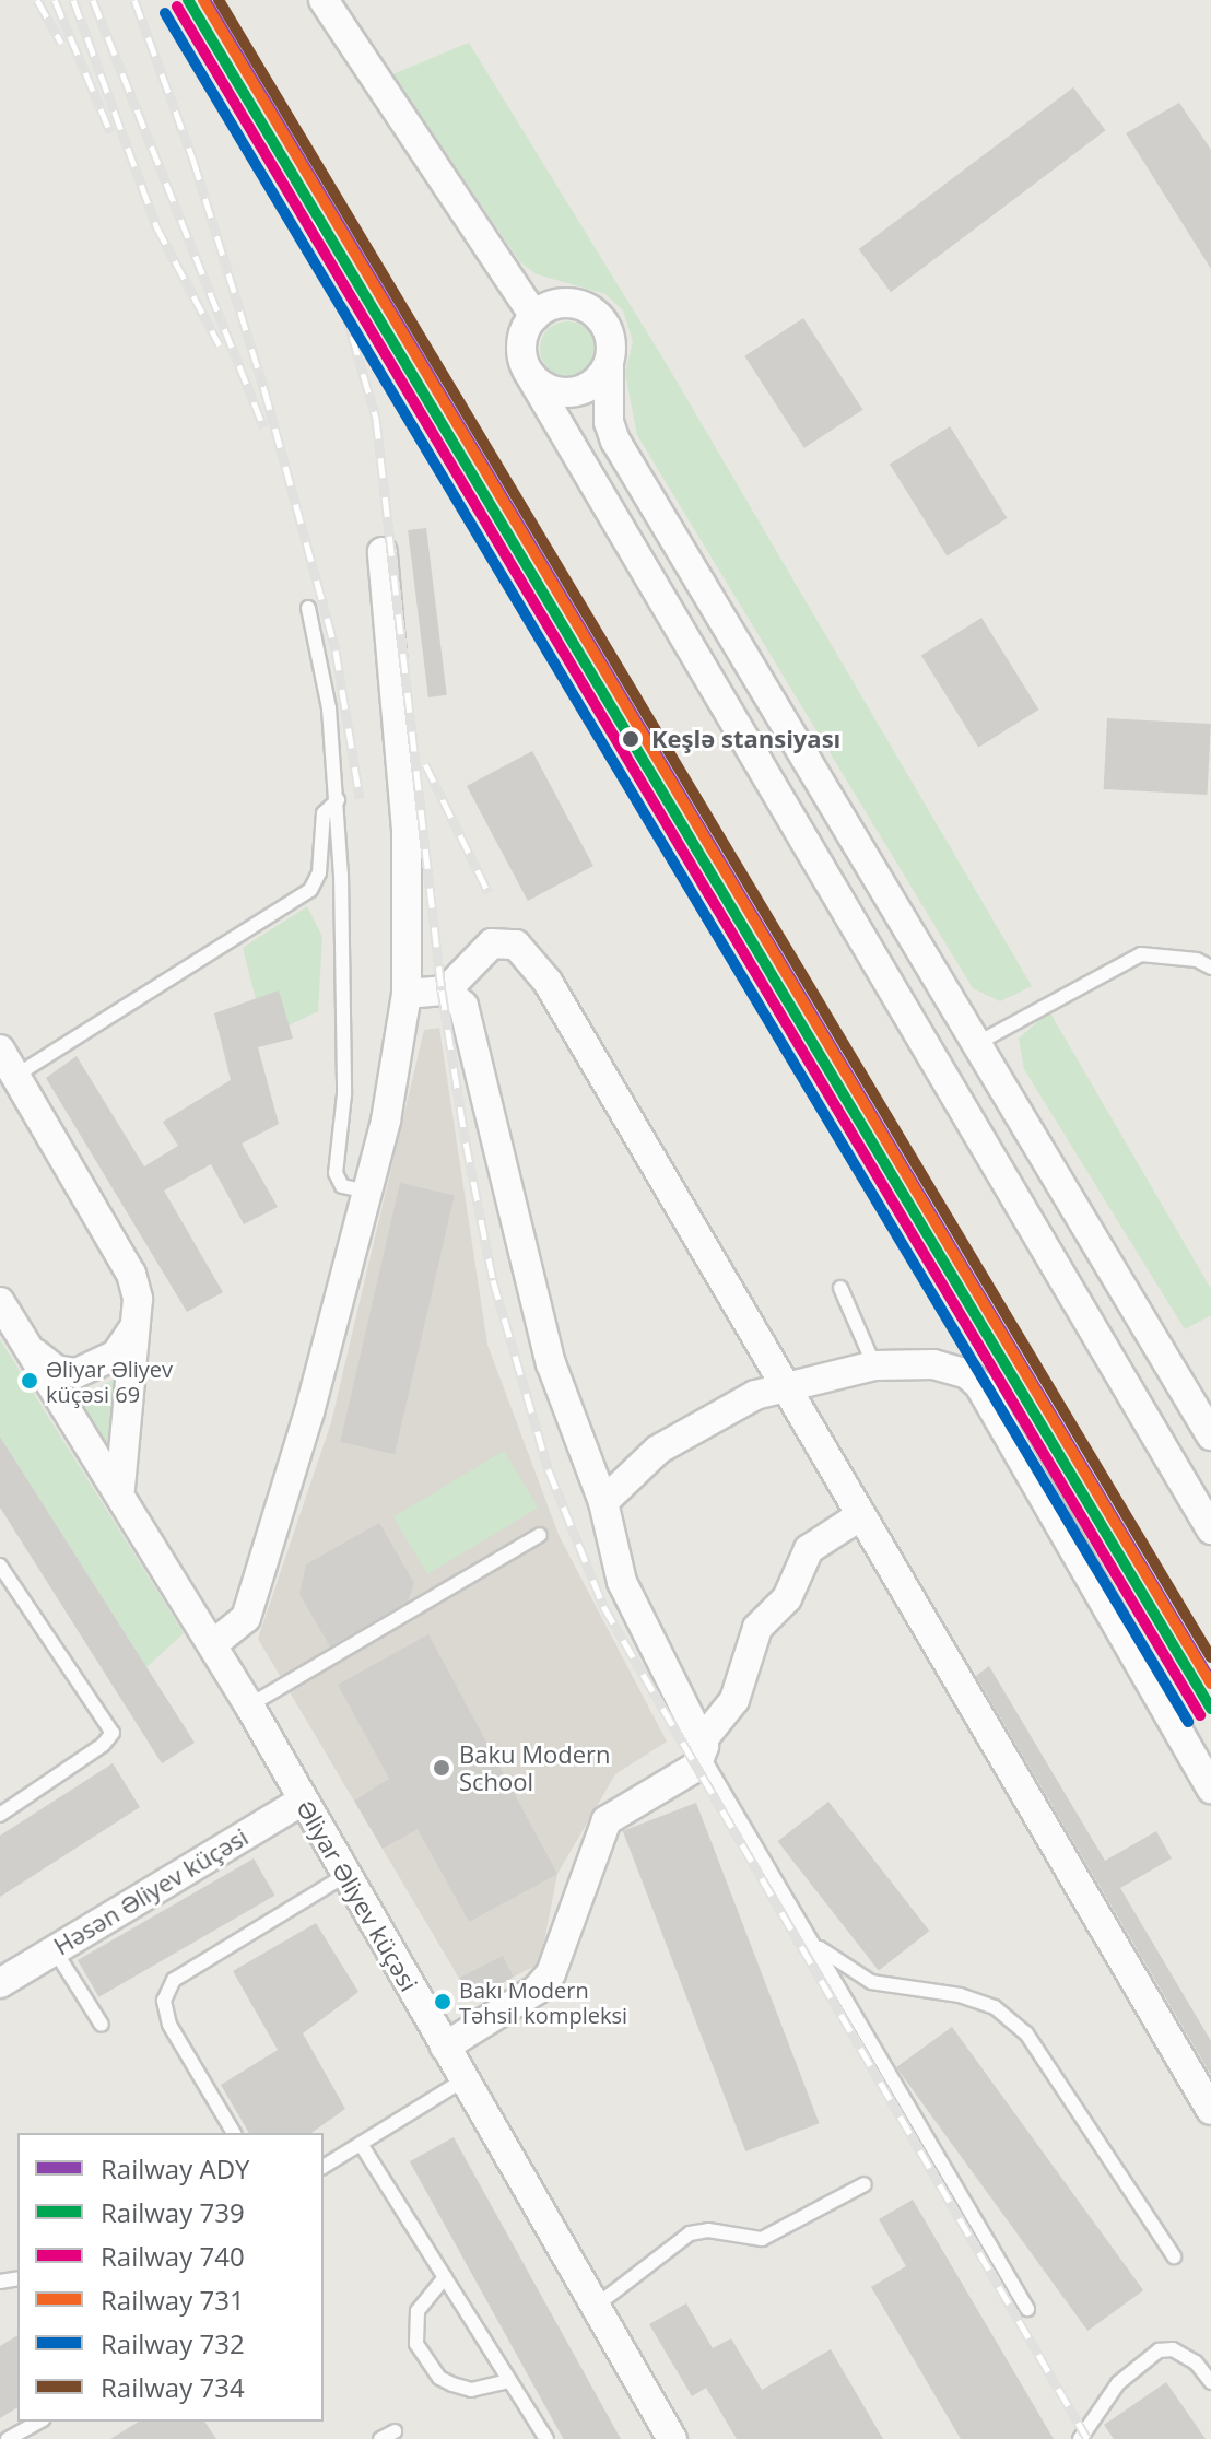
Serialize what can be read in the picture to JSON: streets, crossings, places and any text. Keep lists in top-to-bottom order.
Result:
{
  "streets": {
    "street": ["Həsən Əliyev küçəsi", "Əliyar Əliyev küçəsi"]
  },
  "crossings": [
    ["Həsən Əliyev küçəsi", "Əliyar Əliyev küçəsi"]
  ],
  "places": [
    "Keşlə stansiyası",
    "Əliyar Əliyev küçəsi 69",
    "Baku Modern School",
    "Bakı Modern Təhsil kompleksi"
  ],
  "lines": [
    "rail line ADY",
    "rail line 739",
    "rail line 731",
    "rail line 734",
    "rail line 740",
    "rail line 732"
  ],
  "legend": [
    "Railway ADY",
    "Railway 739",
    "Railway 740",
    "Railway 731",
    "Railway 732",
    "Railway 734"
  ]
}
